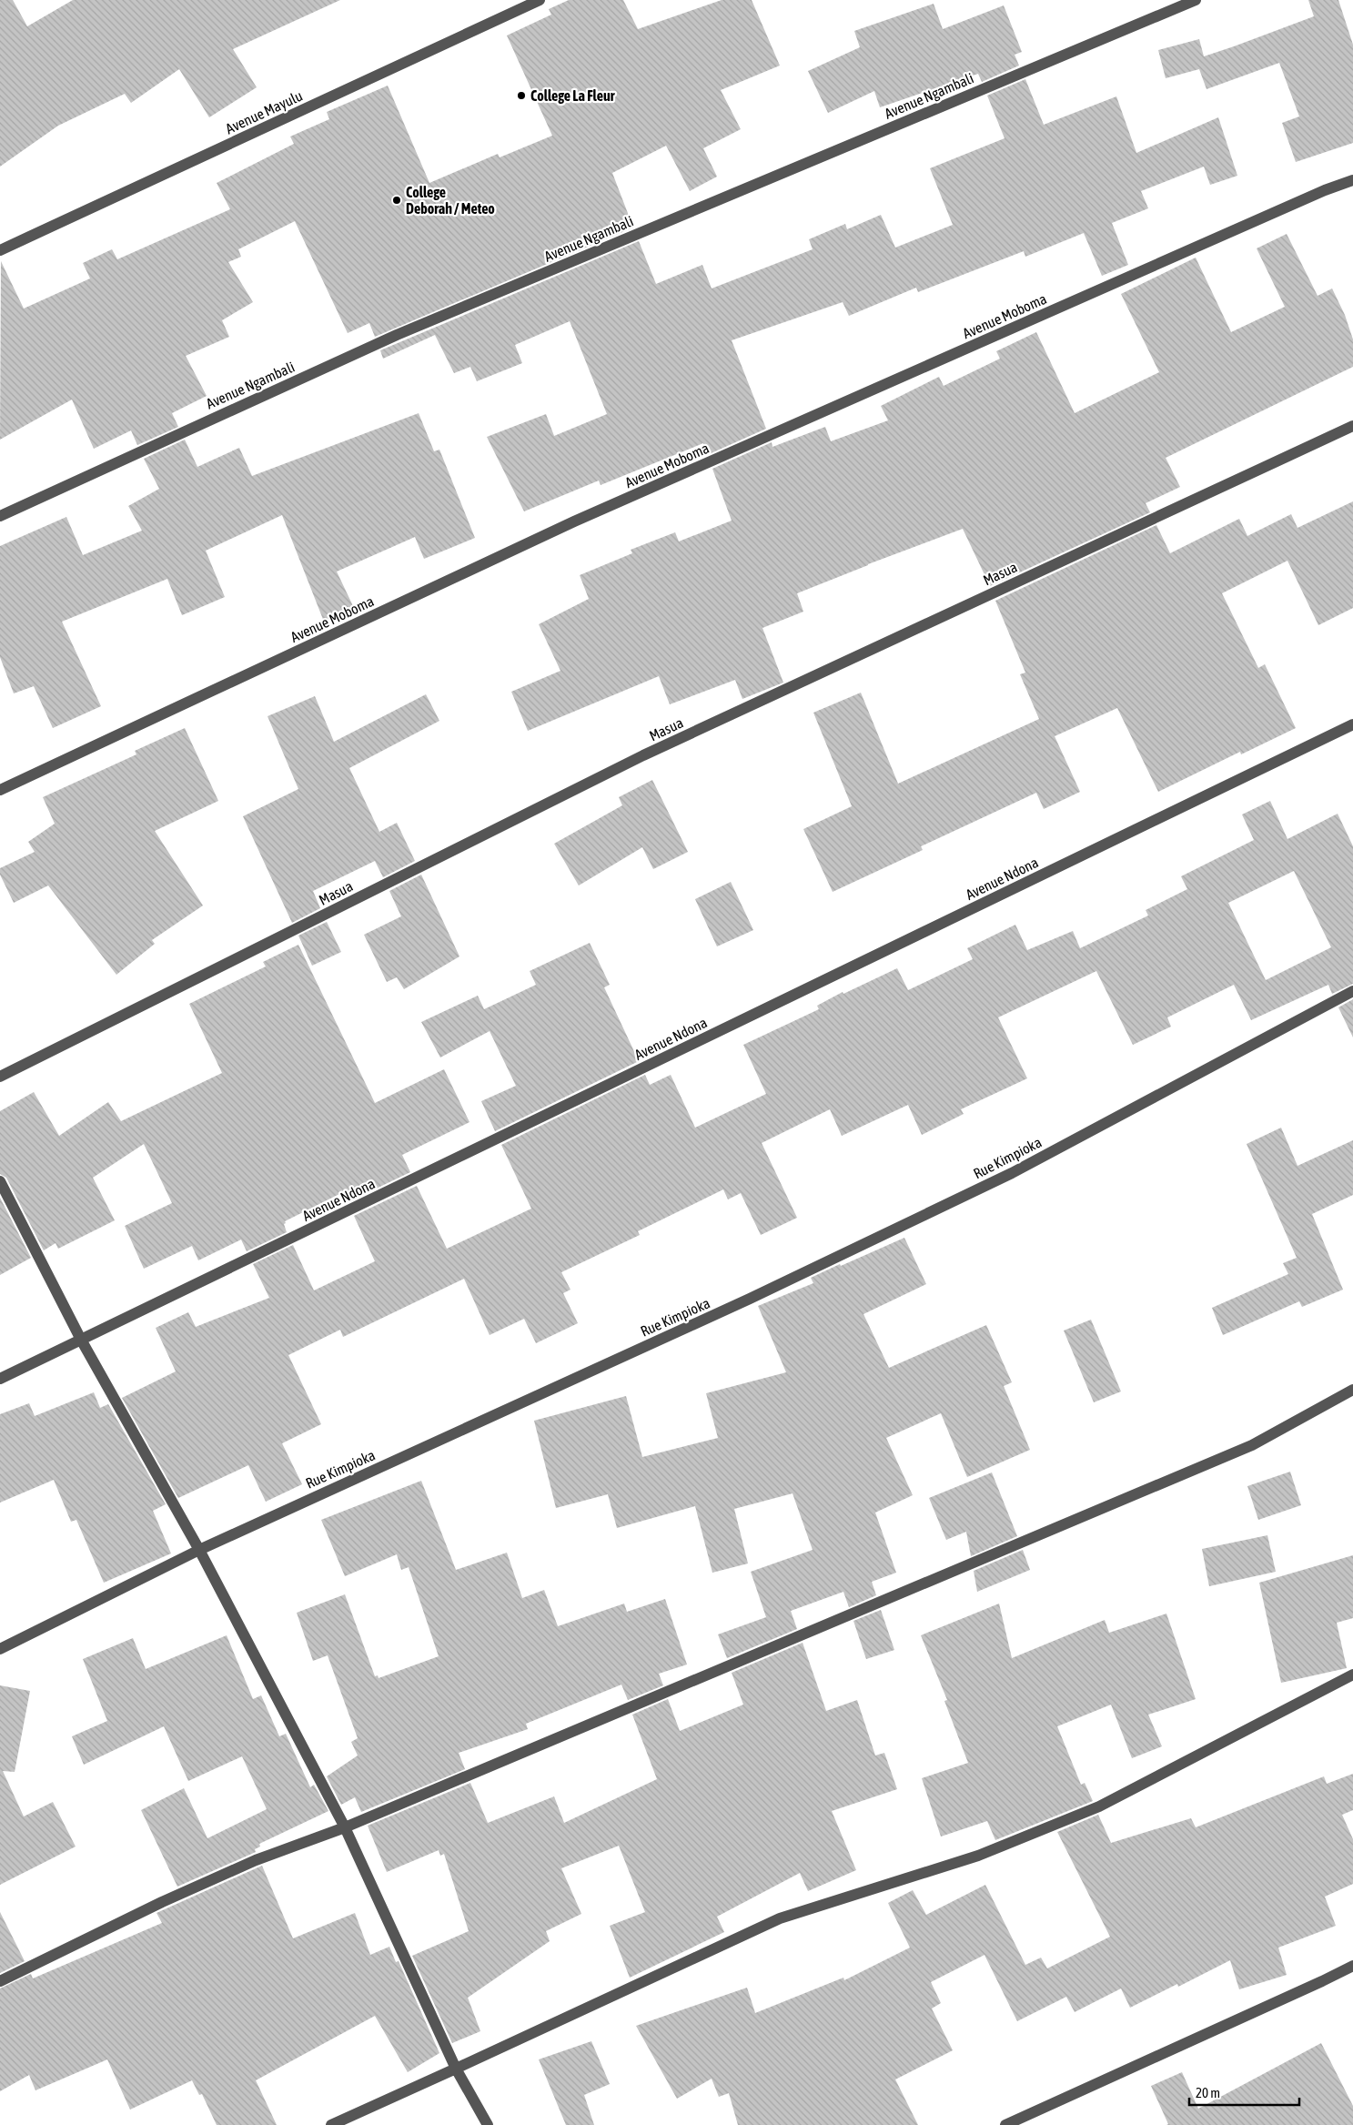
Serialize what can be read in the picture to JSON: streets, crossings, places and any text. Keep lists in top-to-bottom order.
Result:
{
  "streets": {
    "street": [
      "Avenue Ngambali",
      "Avenue Mayulu",
      "Avenue Moboma",
      "Masua",
      "Avenue Ndona",
      "Rue Kimpioka"
    ]
  },
  "places": ["College La Fleur", "College Deborah / Meteo"],
  "scale_bar": "20 m"
}
